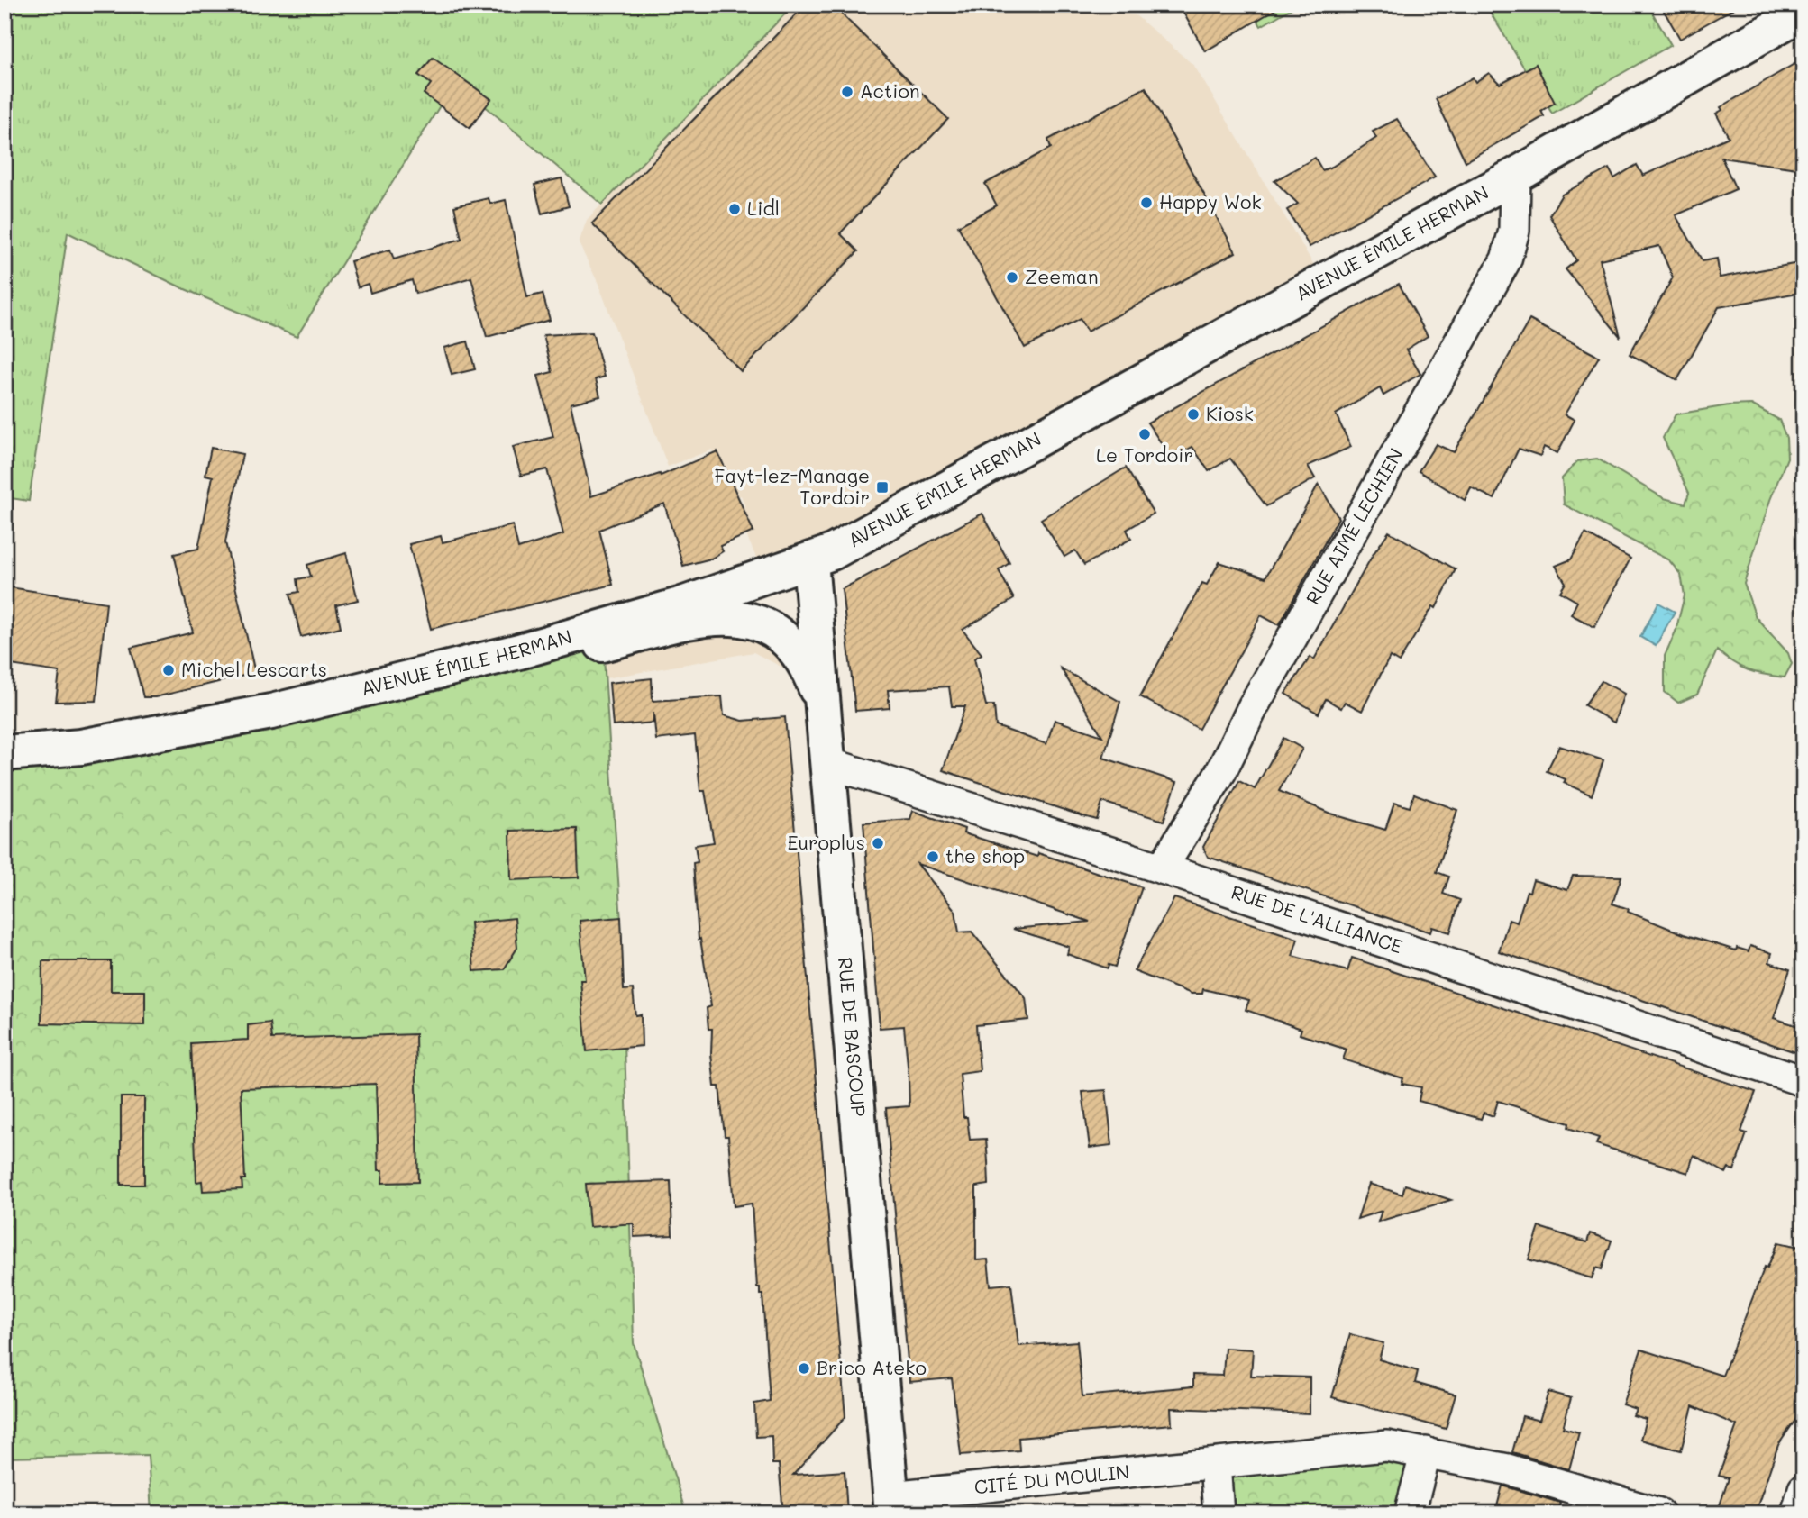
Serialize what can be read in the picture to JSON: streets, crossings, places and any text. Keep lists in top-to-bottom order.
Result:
{
  "streets": {
    "main road": ["AVENUE ÉMILE HERMAN", "RUE DE BASCOUP"],
    "street": ["RUE AIMÉ LECHIEN", "RUE DE L'ALLIANCE", "CITÉ DU MOULIN"]
  },
  "crossings": [
    ["AVENUE ÉMILE HERMAN", "RUE AIMÉ LECHIEN"],
    ["AVENUE ÉMILE HERMAN", "RUE DE BASCOUP"],
    ["RUE AIMÉ LECHIEN", "RUE DE L'ALLIANCE"],
    ["RUE DE L'ALLIANCE", "RUE DE BASCOUP"],
    ["RUE DE BASCOUP", "CITÉ DU MOULIN"]
  ],
  "places": {
    "other": [
      "Action",
      "Happy Wok",
      "Lidl",
      "Zeeman",
      "Kiosk",
      "Le Tordoir",
      "Michel Lescarts",
      "Europlus",
      "the shop",
      "Brico Ateko"
    ],
    "transit": ["Fayt-lez-Manage Tordoir"]
  }
}
